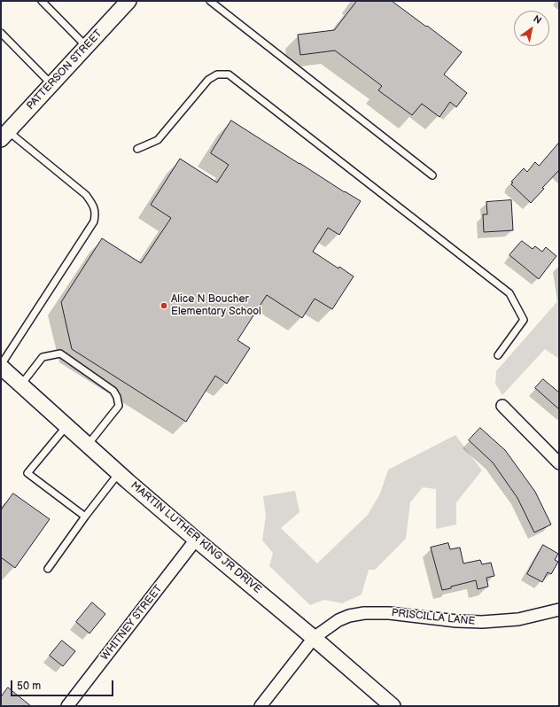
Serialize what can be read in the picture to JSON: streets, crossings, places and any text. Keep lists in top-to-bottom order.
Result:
{
  "streets": {
    "street": [
      "PATTERSON STREET",
      "MARTIN LUTHER KING JR DRIVE",
      "PRISCILLA LANE",
      "WHITNEY STREET"
    ]
  },
  "crossings": [
    ["MARTIN LUTHER KING JR DRIVE", "PRISCILLA LANE"],
    ["MARTIN LUTHER KING JR DRIVE", "WHITNEY STREET"]
  ],
  "places": ["Alice N Boucher Elementary School"],
  "scale_bar": "50 m",
  "north": "top right"
}
